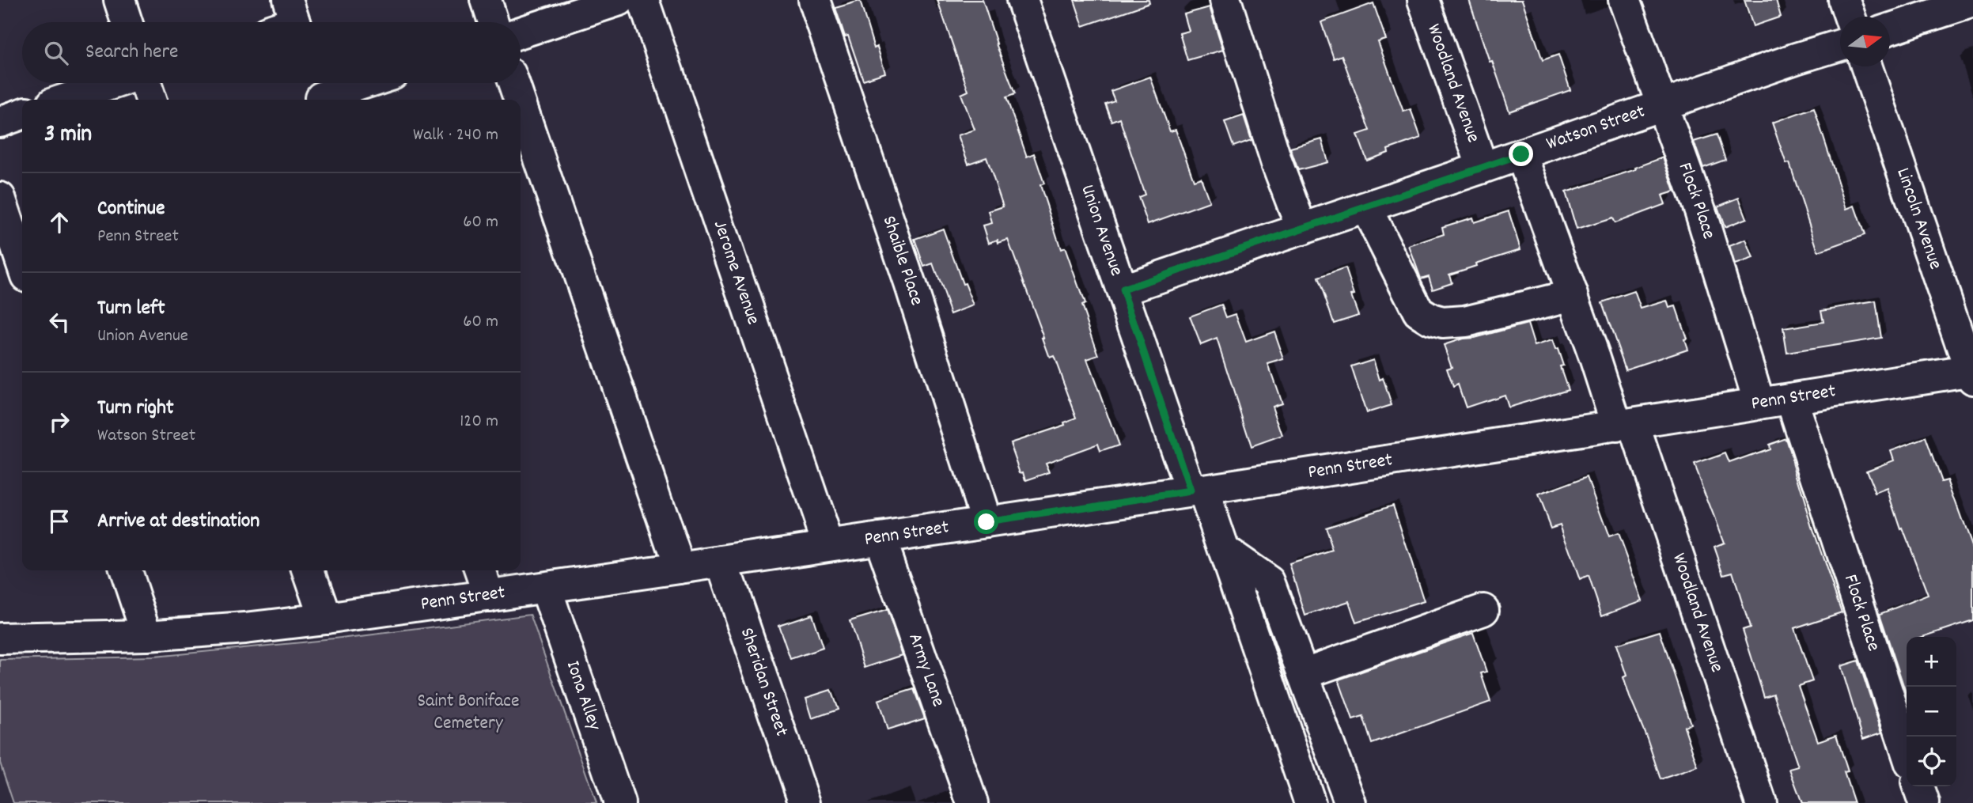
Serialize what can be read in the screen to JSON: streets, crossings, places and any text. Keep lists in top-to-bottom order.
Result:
{
  "streets": {
    "street": [
      "Woodland Avenue",
      "Watson Street",
      "Flock Place",
      "Lincoln Avenue",
      "Union Avenue",
      "Shaible Place",
      "Jerome Avenue",
      "Penn Street",
      "Army Lane",
      "Sheridan Street",
      "Iona Alley"
    ]
  },
  "crossings": [
    ["Woodland Avenue", "Watson Street"],
    ["Woodland Avenue", "Penn Street"],
    ["Watson Street", "Flock Place"],
    ["Watson Street", "Union Avenue"],
    ["Flock Place", "Penn Street"],
    ["Lincoln Avenue", "Penn Street"],
    ["Union Avenue", "Penn Street"],
    ["Shaible Place", "Penn Street"],
    ["Jerome Avenue", "Penn Street"],
    ["Penn Street", "Army Lane"],
    ["Penn Street", "Sheridan Street"],
    ["Penn Street", "Iona Alley"]
  ],
  "parks": ["Saint Boniface Cemetery"],
  "north": "right",
  "page": {
    "search": "Search here",
    "heading": ["3 min", "Walk · 240 m"],
    "list": [
      ["Continue", "Penn Street", "60 m"],
      ["Turn left", "Union Avenue", "60 m"],
      ["Turn right", "Watson Street", "120 m"],
      "Arrive at destination"
    ],
    "map_buttons": ["+", "−"]
  }
}
